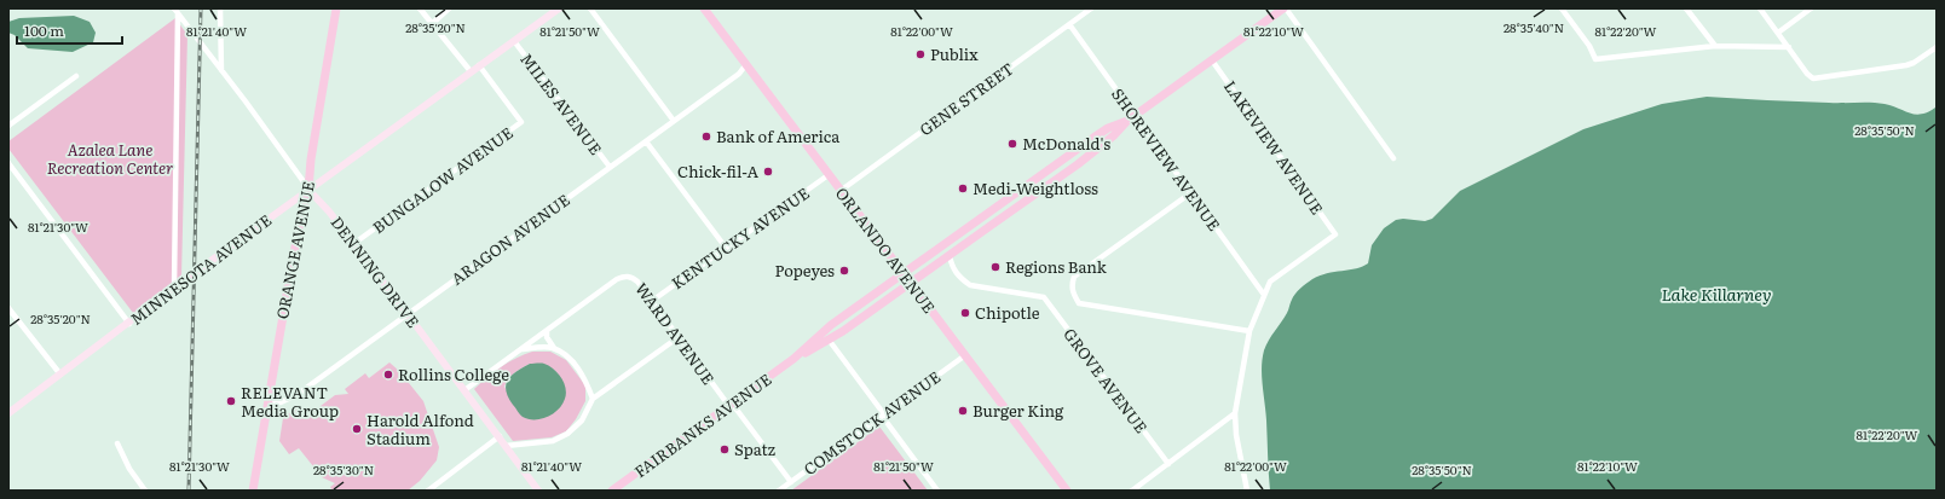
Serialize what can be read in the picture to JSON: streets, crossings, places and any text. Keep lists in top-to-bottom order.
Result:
{
  "streets": {
    "main road": ["ORANGE AVENUE", "ORLANDO AVENUE", "FAIRBANKS AVENUE"],
    "street": [
      "GENE STREET",
      "MILES AVENUE",
      "LAKEVIEW AVENUE",
      "SHOREVIEW AVENUE",
      "BUNGALOW AVENUE",
      "KENTUCKY AVENUE",
      "ARAGON AVENUE",
      "MINNESOTA AVENUE",
      "DENNING DRIVE",
      "WARD AVENUE",
      "GROVE AVENUE",
      "COMSTOCK AVENUE"
    ]
  },
  "crossings": [
    ["GENE STREET", "SHOREVIEW AVENUE"],
    ["GENE STREET", "ORLANDO AVENUE"],
    ["MILES AVENUE", "ARAGON AVENUE"],
    ["MILES AVENUE", "MINNESOTA AVENUE"],
    ["LAKEVIEW AVENUE", "SHOREVIEW AVENUE"],
    ["LAKEVIEW AVENUE", "FAIRBANKS AVENUE"],
    ["SHOREVIEW AVENUE", "FAIRBANKS AVENUE"],
    ["BUNGALOW AVENUE", "MINNESOTA AVENUE"],
    ["BUNGALOW AVENUE", "DENNING DRIVE"],
    ["KENTUCKY AVENUE", "ORLANDO AVENUE"],
    ["KENTUCKY AVENUE", "WARD AVENUE"],
    ["ARAGON AVENUE", "ORANGE AVENUE"],
    ["ARAGON AVENUE", "ORLANDO AVENUE"],
    ["ARAGON AVENUE", "DENNING DRIVE"],
    ["ORANGE AVENUE", "MINNESOTA AVENUE"],
    ["ORANGE AVENUE", "DENNING DRIVE"],
    ["ORLANDO AVENUE", "COMSTOCK AVENUE"],
    ["ORLANDO AVENUE", "FAIRBANKS AVENUE"],
    ["MINNESOTA AVENUE", "DENNING DRIVE"],
    ["WARD AVENUE", "COMSTOCK AVENUE"],
    ["WARD AVENUE", "FAIRBANKS AVENUE"],
    ["GROVE AVENUE", "FAIRBANKS AVENUE"]
  ],
  "water": ["Lake Killarney"],
  "parks": ["Azalea Lane Recreation Center"],
  "places": [
    "Publix",
    "Bank of America",
    "McDonald's",
    "Chick-fil-A",
    "Medi-Weightloss",
    "Regions Bank",
    "Popeyes",
    "Chipotle",
    "Rollins College",
    "RELEVANT Media Group",
    "Burger King",
    "Harold Alfond Stadium",
    "Spatz"
  ],
  "scale_bar": "100 m",
  "coordinates": [
    "28°35'20\"N",
    "28°35'40\"N",
    "81°21'40\"W",
    "81°21'50\"W",
    "81°22'00\"W",
    "81°22'10\"W",
    "81°22'20\"W",
    "28°35'50\"N",
    "81°21'30\"W",
    "28°35'30\"N"
  ]
}
